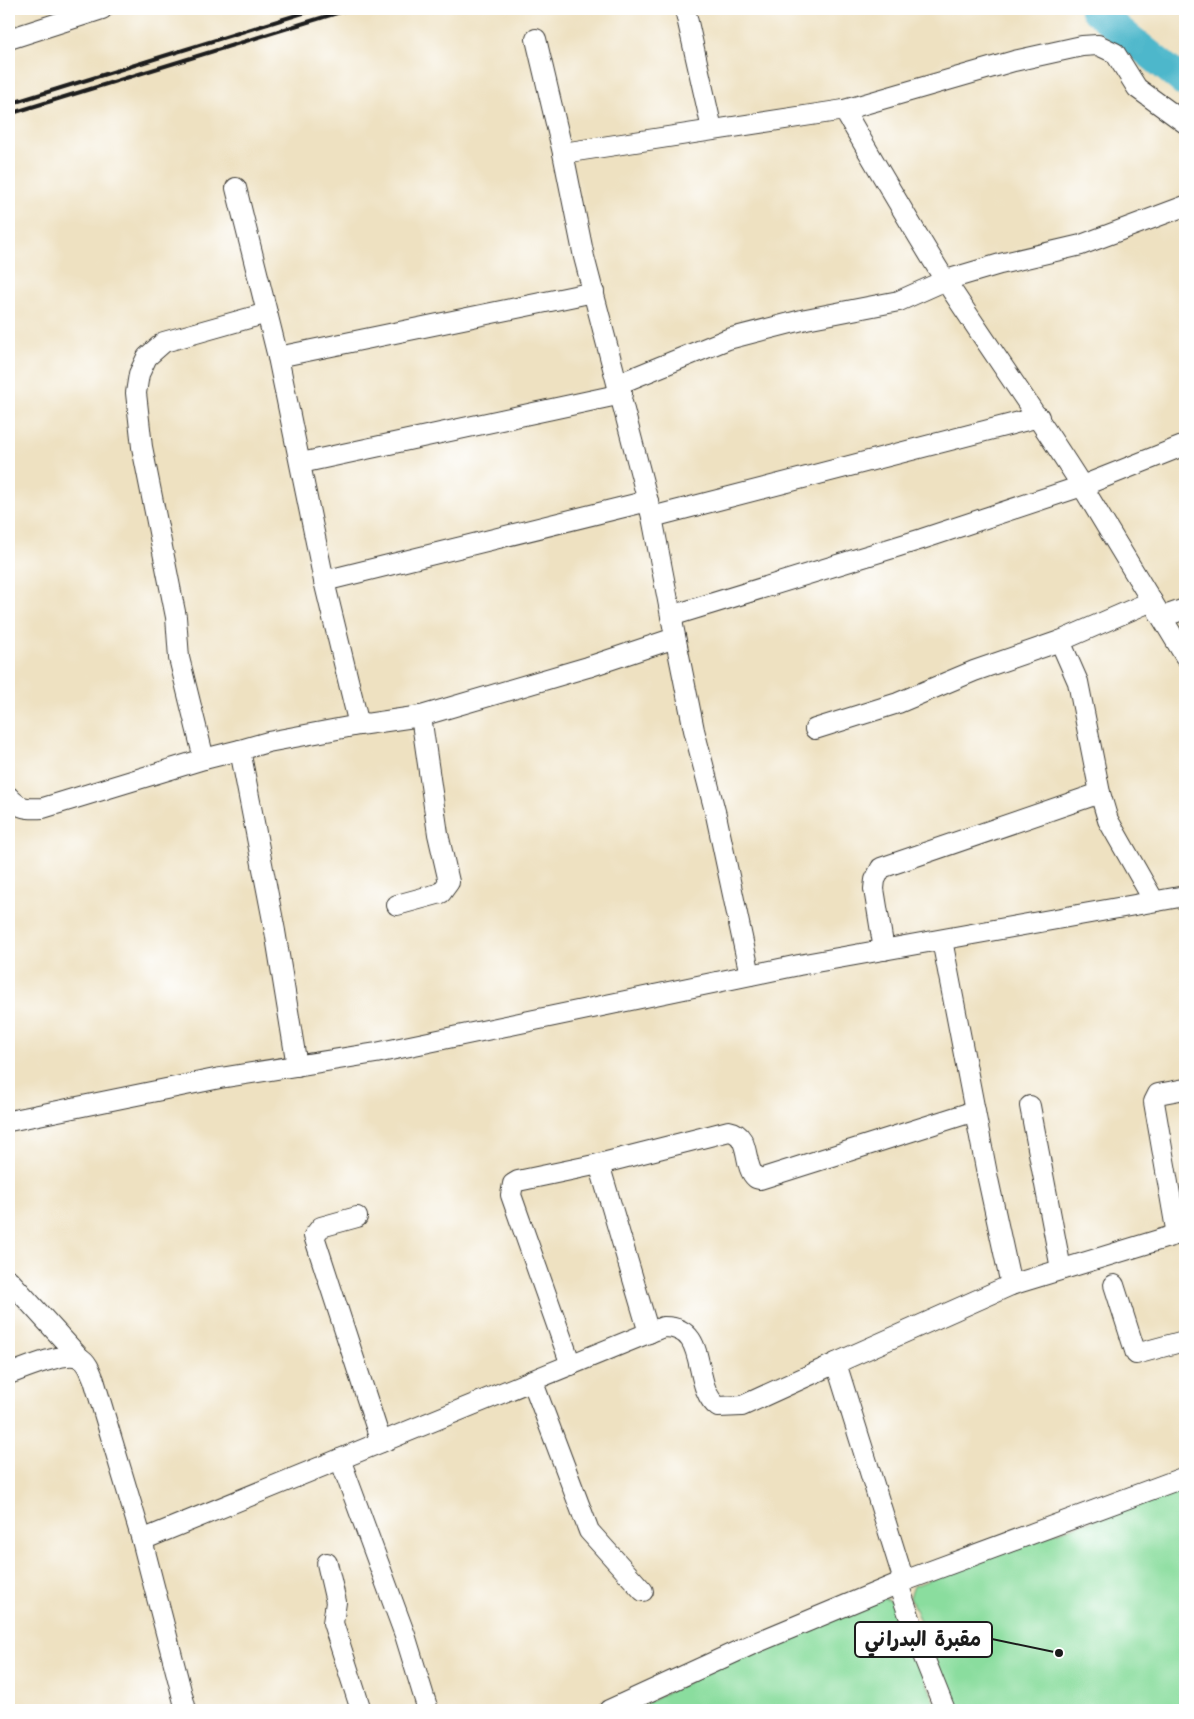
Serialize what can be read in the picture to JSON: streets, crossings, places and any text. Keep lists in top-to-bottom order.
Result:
{
  "places": ["مقبرة البدراني"]
}
